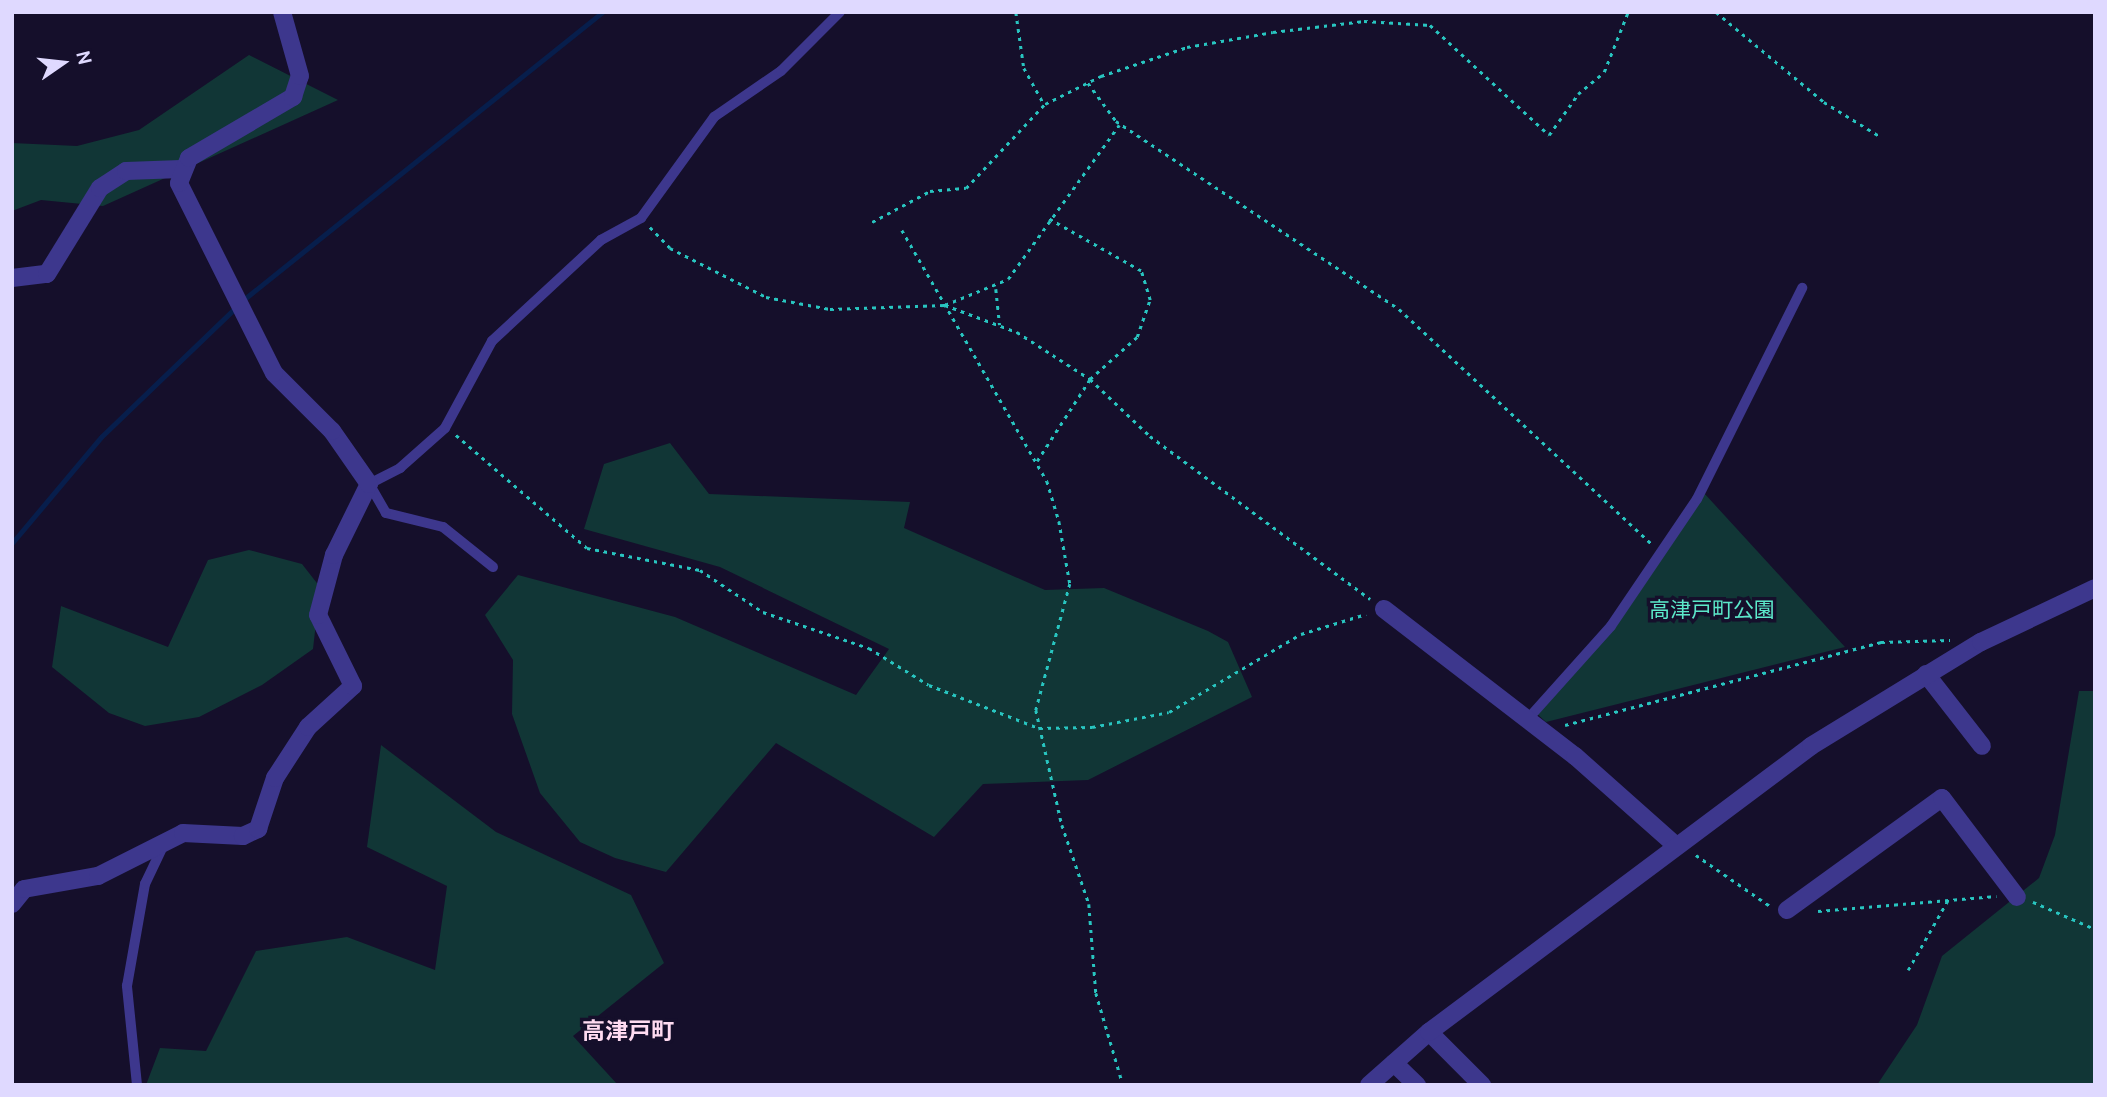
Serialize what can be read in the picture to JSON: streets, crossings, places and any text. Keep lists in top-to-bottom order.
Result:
{
  "districts": ["高津戸町"],
  "parks": ["高津戸町公園"],
  "north": "right"
}
